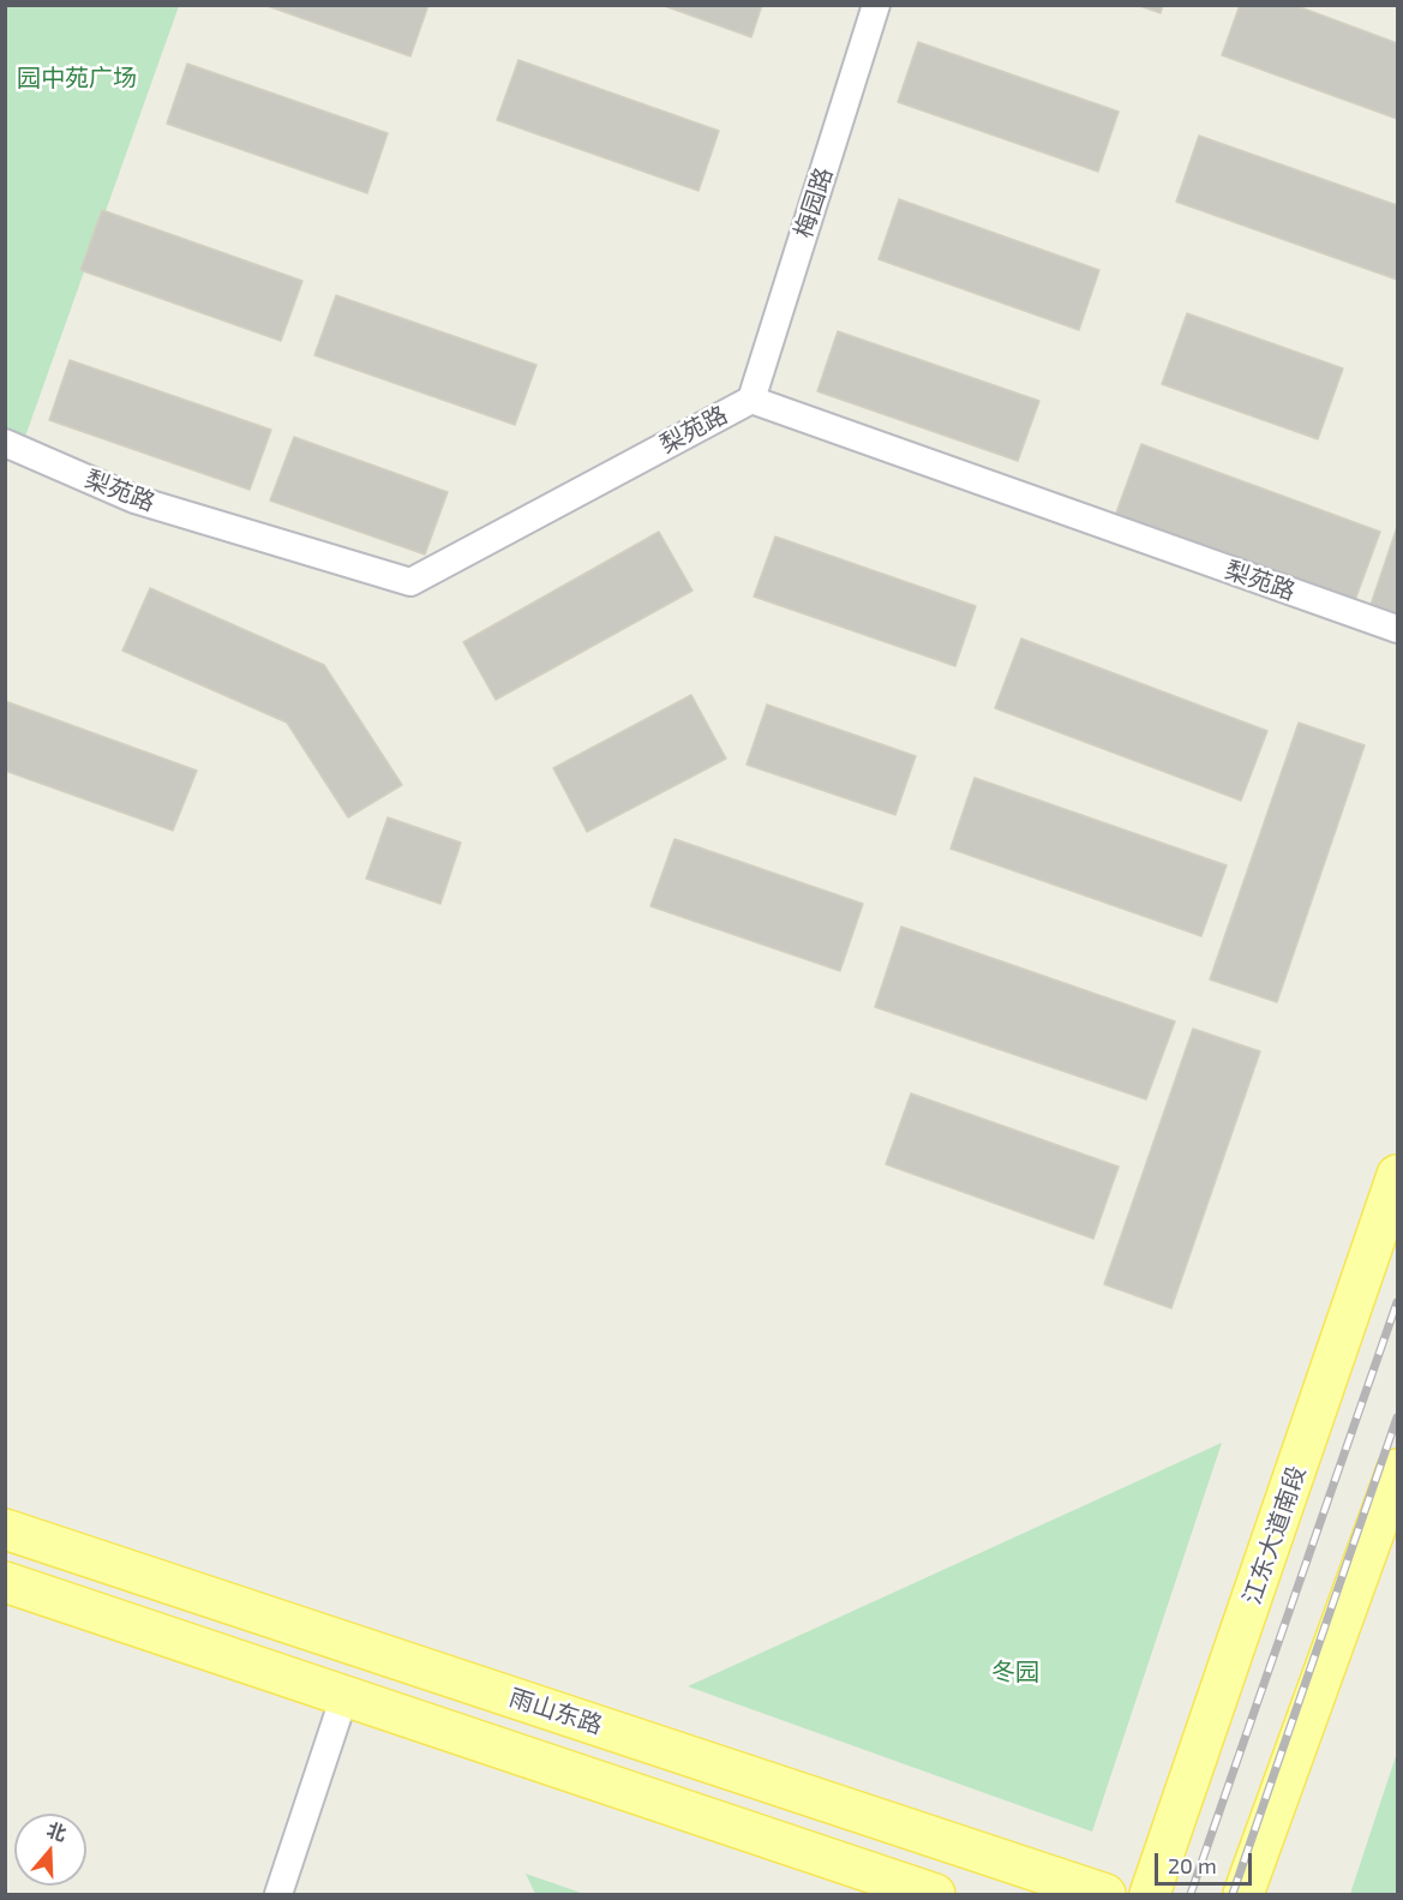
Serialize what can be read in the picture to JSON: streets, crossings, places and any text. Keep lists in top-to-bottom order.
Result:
{
  "streets": {
    "main road": ["江东大道南段", "雨山东路"],
    "street": ["梅园路", "梨苑路"]
  },
  "crossings": [
    ["梅园路", "梨苑路"]
  ],
  "parks": ["园中苑广场", "冬园"],
  "scale_bar": "20 m",
  "north": "top"
}
